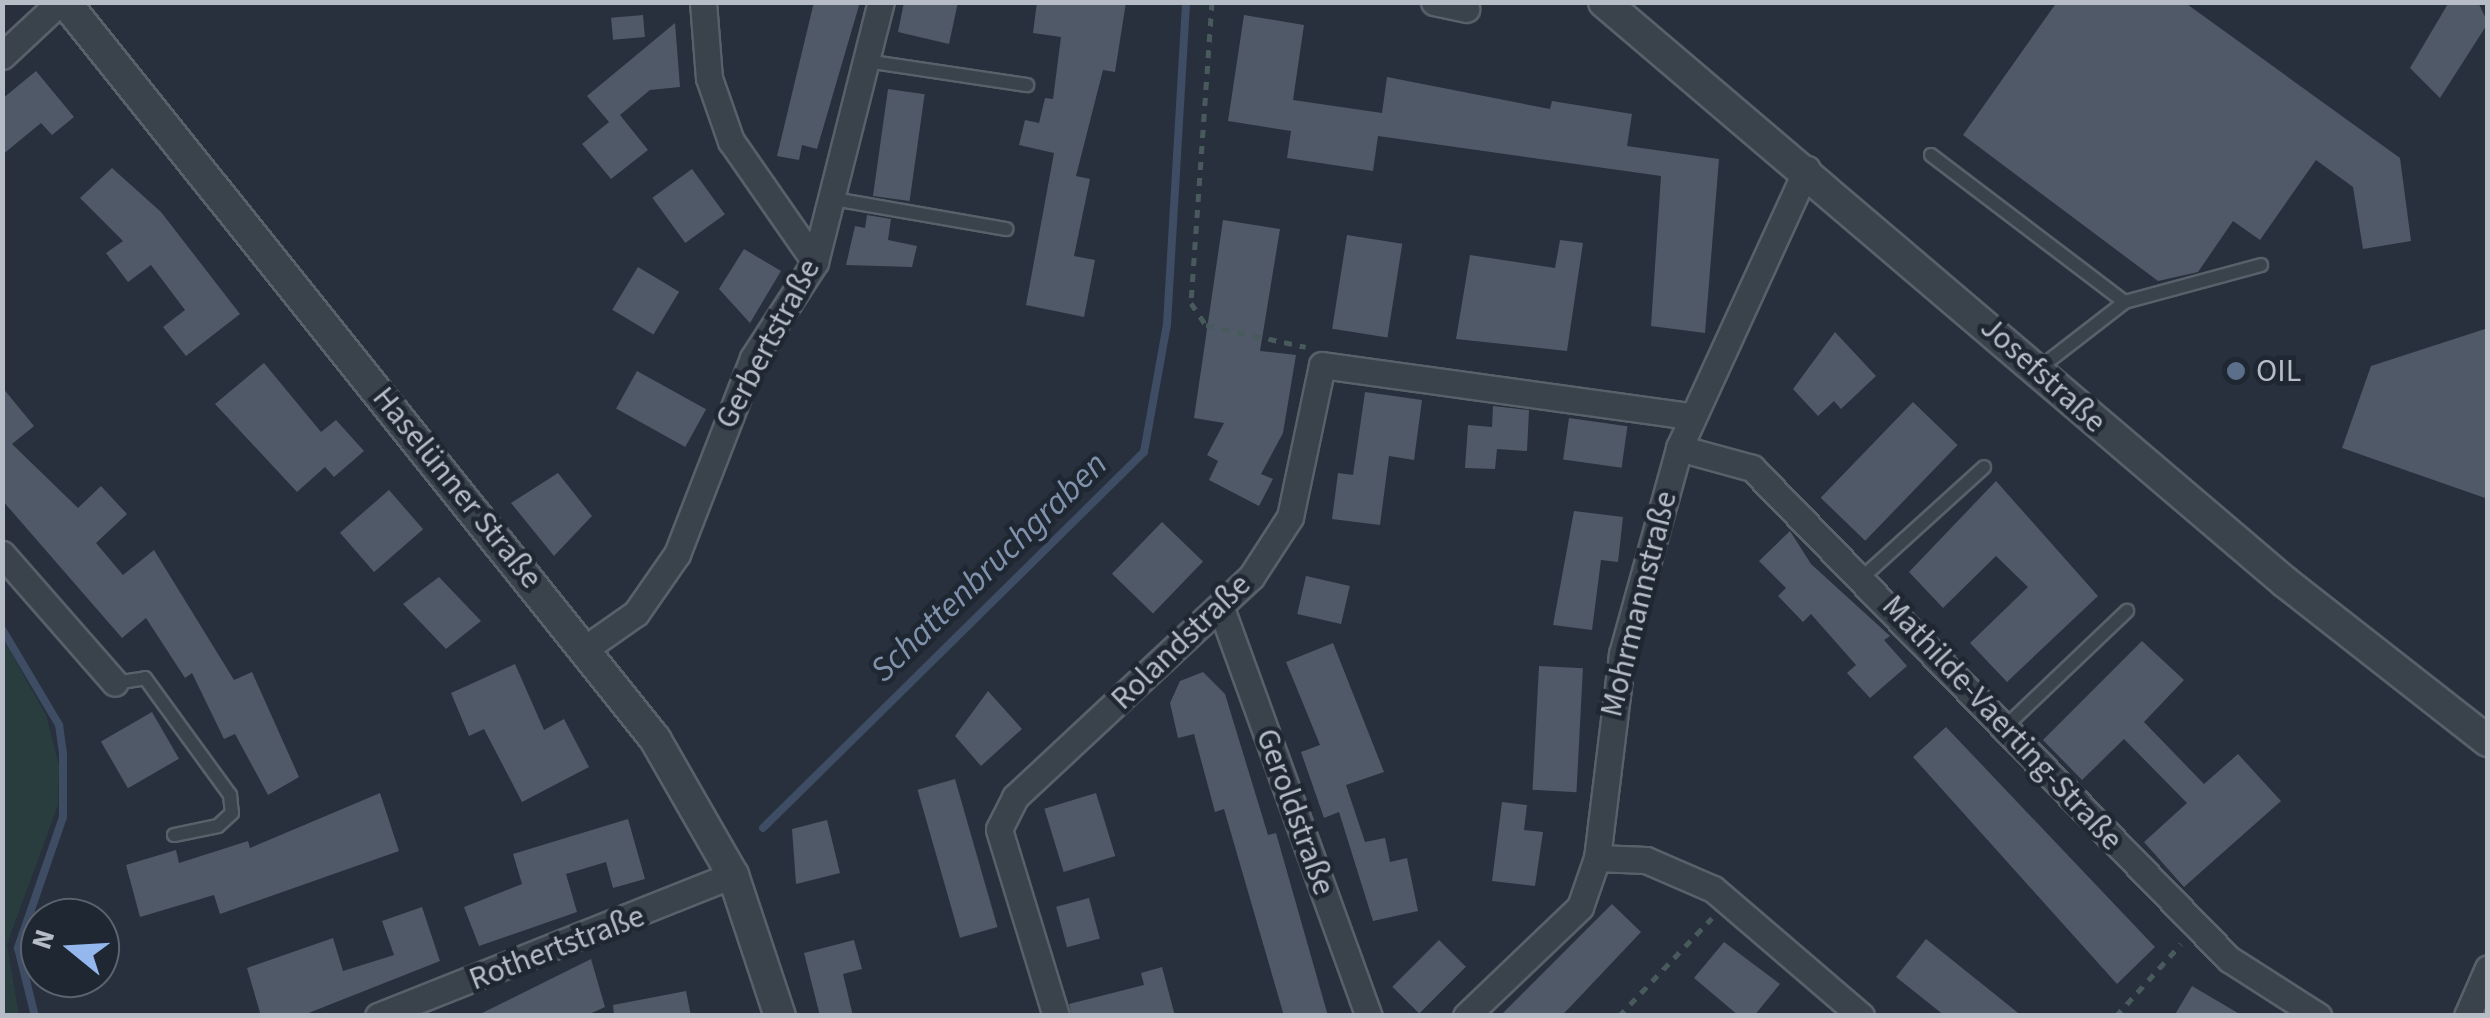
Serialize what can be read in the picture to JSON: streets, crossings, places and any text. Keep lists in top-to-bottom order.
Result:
{
  "streets": {
    "street": [
      "Gerbertstraße",
      "Josefstraße",
      "Haselünner Straße",
      "Mohrmannstraße",
      "Rolandstraße",
      "Mathilde-Vaerting-Straße",
      "Geroldstraße",
      "Rothertstraße"
    ]
  },
  "crossings": [
    ["Gerbertstraße", "Haselünner Straße"],
    ["Josefstraße", "Mohrmannstraße"],
    ["Haselünner Straße", "Rothertstraße"],
    ["Mohrmannstraße", "Mathilde-Vaerting-Straße"],
    ["Rolandstraße", "Geroldstraße"]
  ],
  "water": ["Schattenbruchgraben"],
  "places": ["OIL"],
  "north": "left"
}
